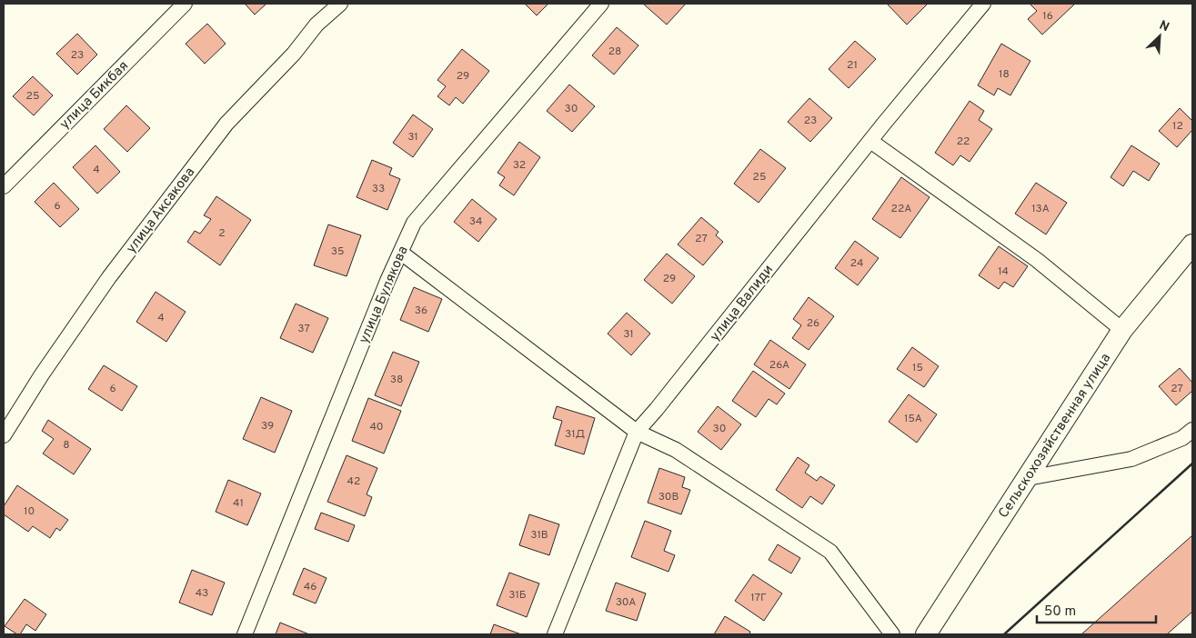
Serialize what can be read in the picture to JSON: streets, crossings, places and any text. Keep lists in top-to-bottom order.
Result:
{
  "streets": {
    "main road": ["Сельскохозяйственная улица"],
    "street": [
      "улица Бикбая",
      "улица Аксакова",
      "улица Булякова",
      "улица Валиди"
    ]
  },
  "house_numbers": [
    "16",
    "28",
    "23",
    "21",
    "18",
    "29",
    "25",
    "30",
    "23",
    "12",
    "31",
    "22",
    "32",
    "4",
    "25",
    "33",
    "6",
    "22А",
    "13А",
    "34",
    "2",
    "27",
    "35",
    "24",
    "14",
    "29",
    "36",
    "4",
    "26",
    "37",
    "31",
    "26А",
    "15",
    "38",
    "6",
    "27",
    "15А",
    "39",
    "40",
    "30",
    "31Д",
    "8",
    "42",
    "30В",
    "41",
    "10",
    "31В",
    "46",
    "43",
    "31Б",
    "17Г",
    "30А"
  ],
  "scale_bar": "50 m",
  "north": "top right"
}
